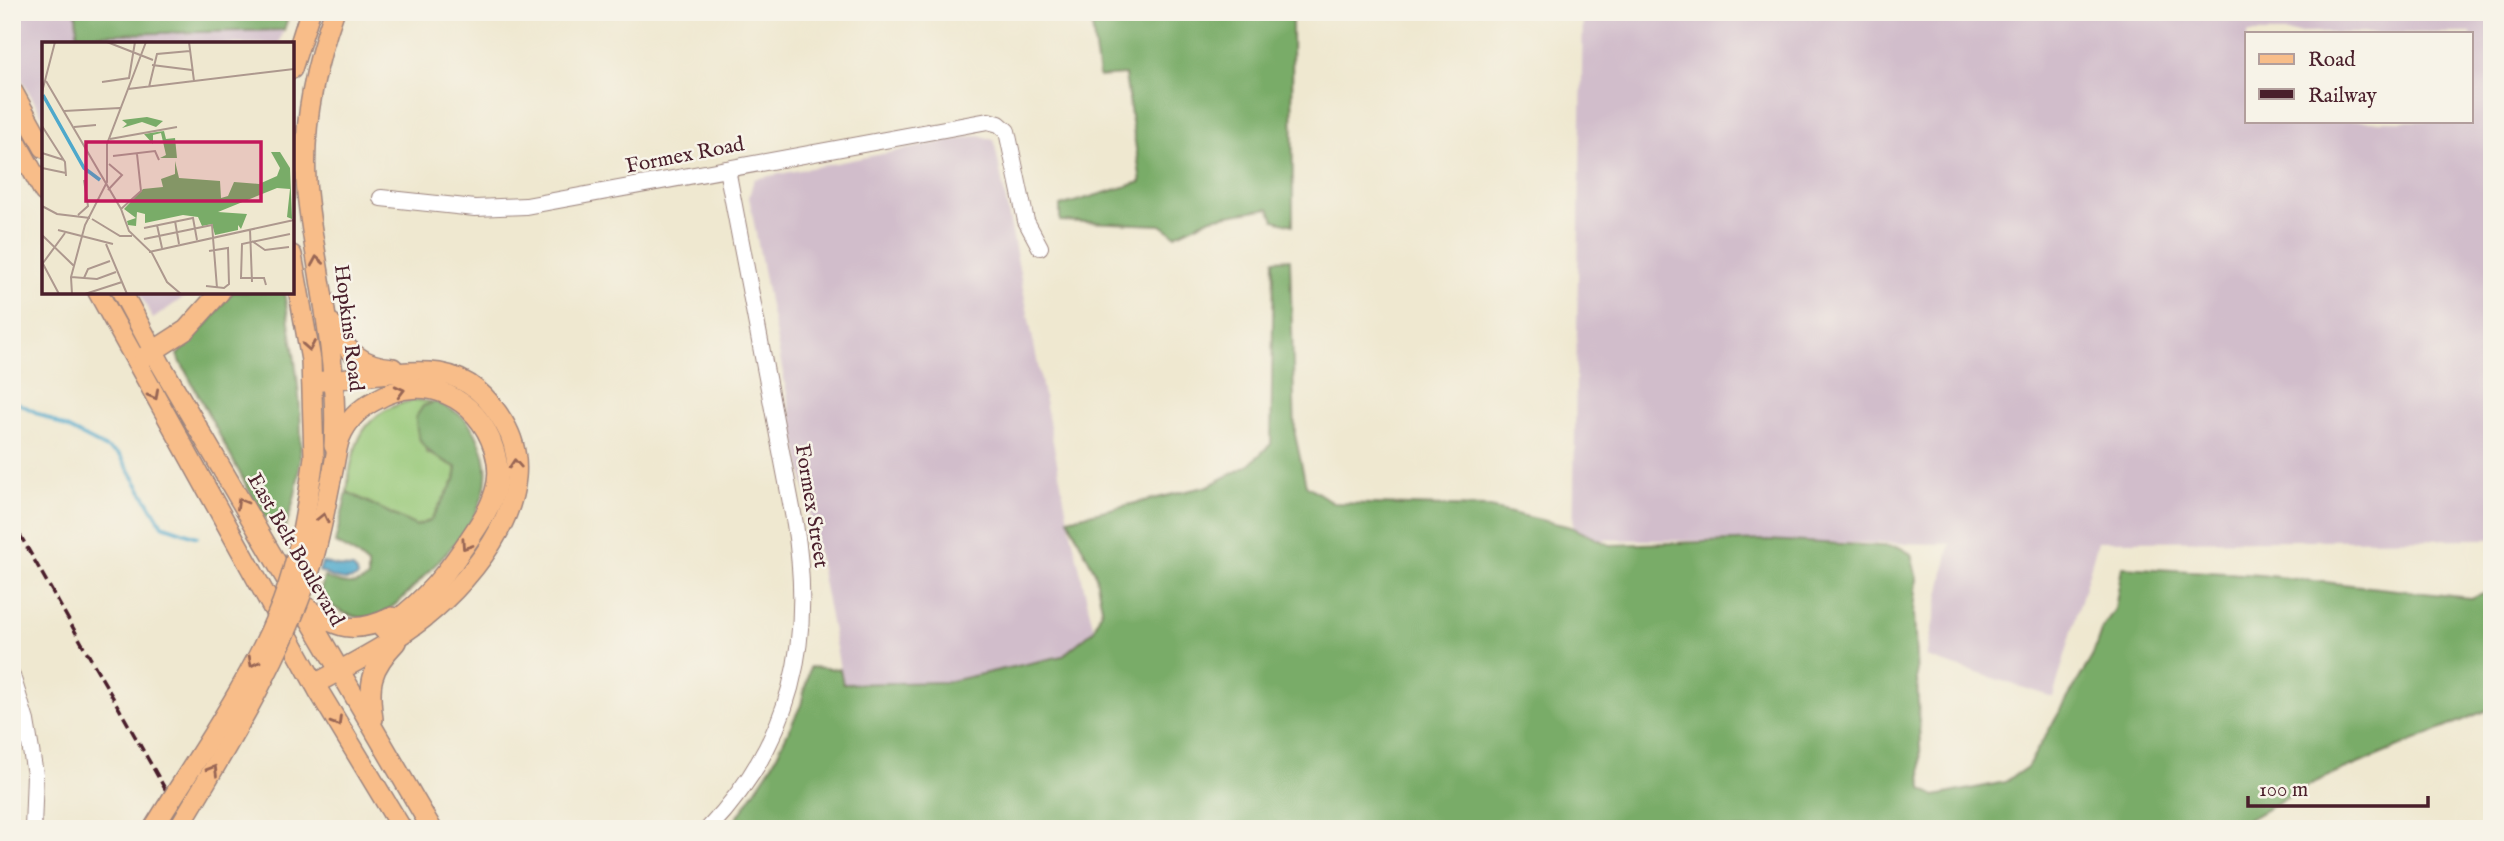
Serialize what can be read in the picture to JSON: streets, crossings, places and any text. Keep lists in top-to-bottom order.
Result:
{
  "streets": {
    "main road": ["Hopkins Road", "East Belt Boulevard"],
    "street": ["Formex Road", "Formex Street"]
  },
  "crossings": [
    ["Formex Road", "Formex Street"]
  ],
  "legend": ["Road", "Railway"],
  "scale_bar": "100 m"
}
